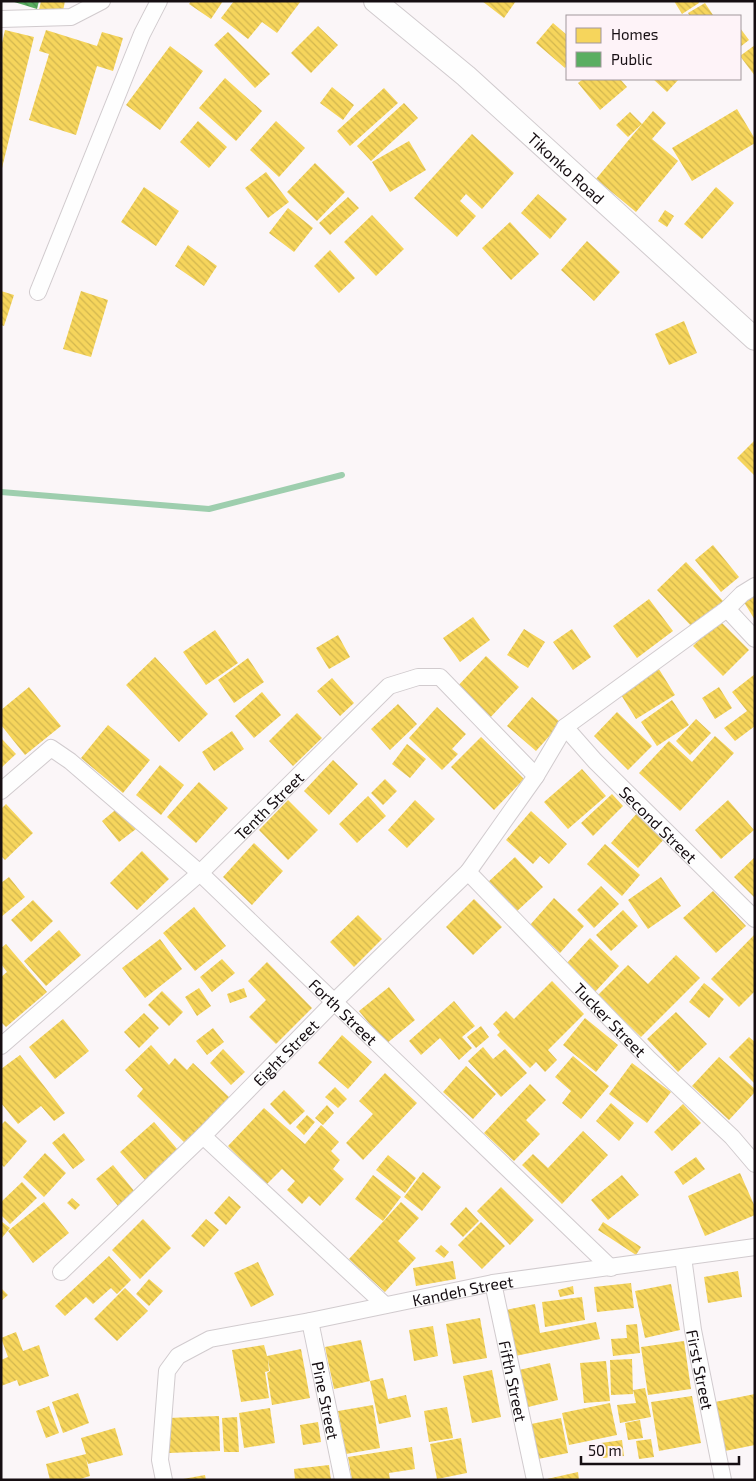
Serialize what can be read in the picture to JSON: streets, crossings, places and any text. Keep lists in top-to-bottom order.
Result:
{
  "streets": {
    "street": [
      "Tikonko Road",
      "Tenth Street",
      "Second Street",
      "Forth Street",
      "Tucker Street",
      "Eight Street",
      "Kandeh Street",
      "First Street",
      "Fifth Street",
      "Pine Street"
    ]
  },
  "crossings": [
    ["Tenth Street", "Forth Street"],
    ["Tenth Street", "Eight Street"],
    ["Second Street", "Eight Street"],
    ["Forth Street", "Eight Street"],
    ["Forth Street", "Kandeh Street"],
    ["Tucker Street", "Eight Street"],
    ["Kandeh Street", "First Street"],
    ["Kandeh Street", "Fifth Street"],
    ["Kandeh Street", "Pine Street"]
  ],
  "legend": ["Homes", "Public"],
  "scale_bar": "50 m"
}
